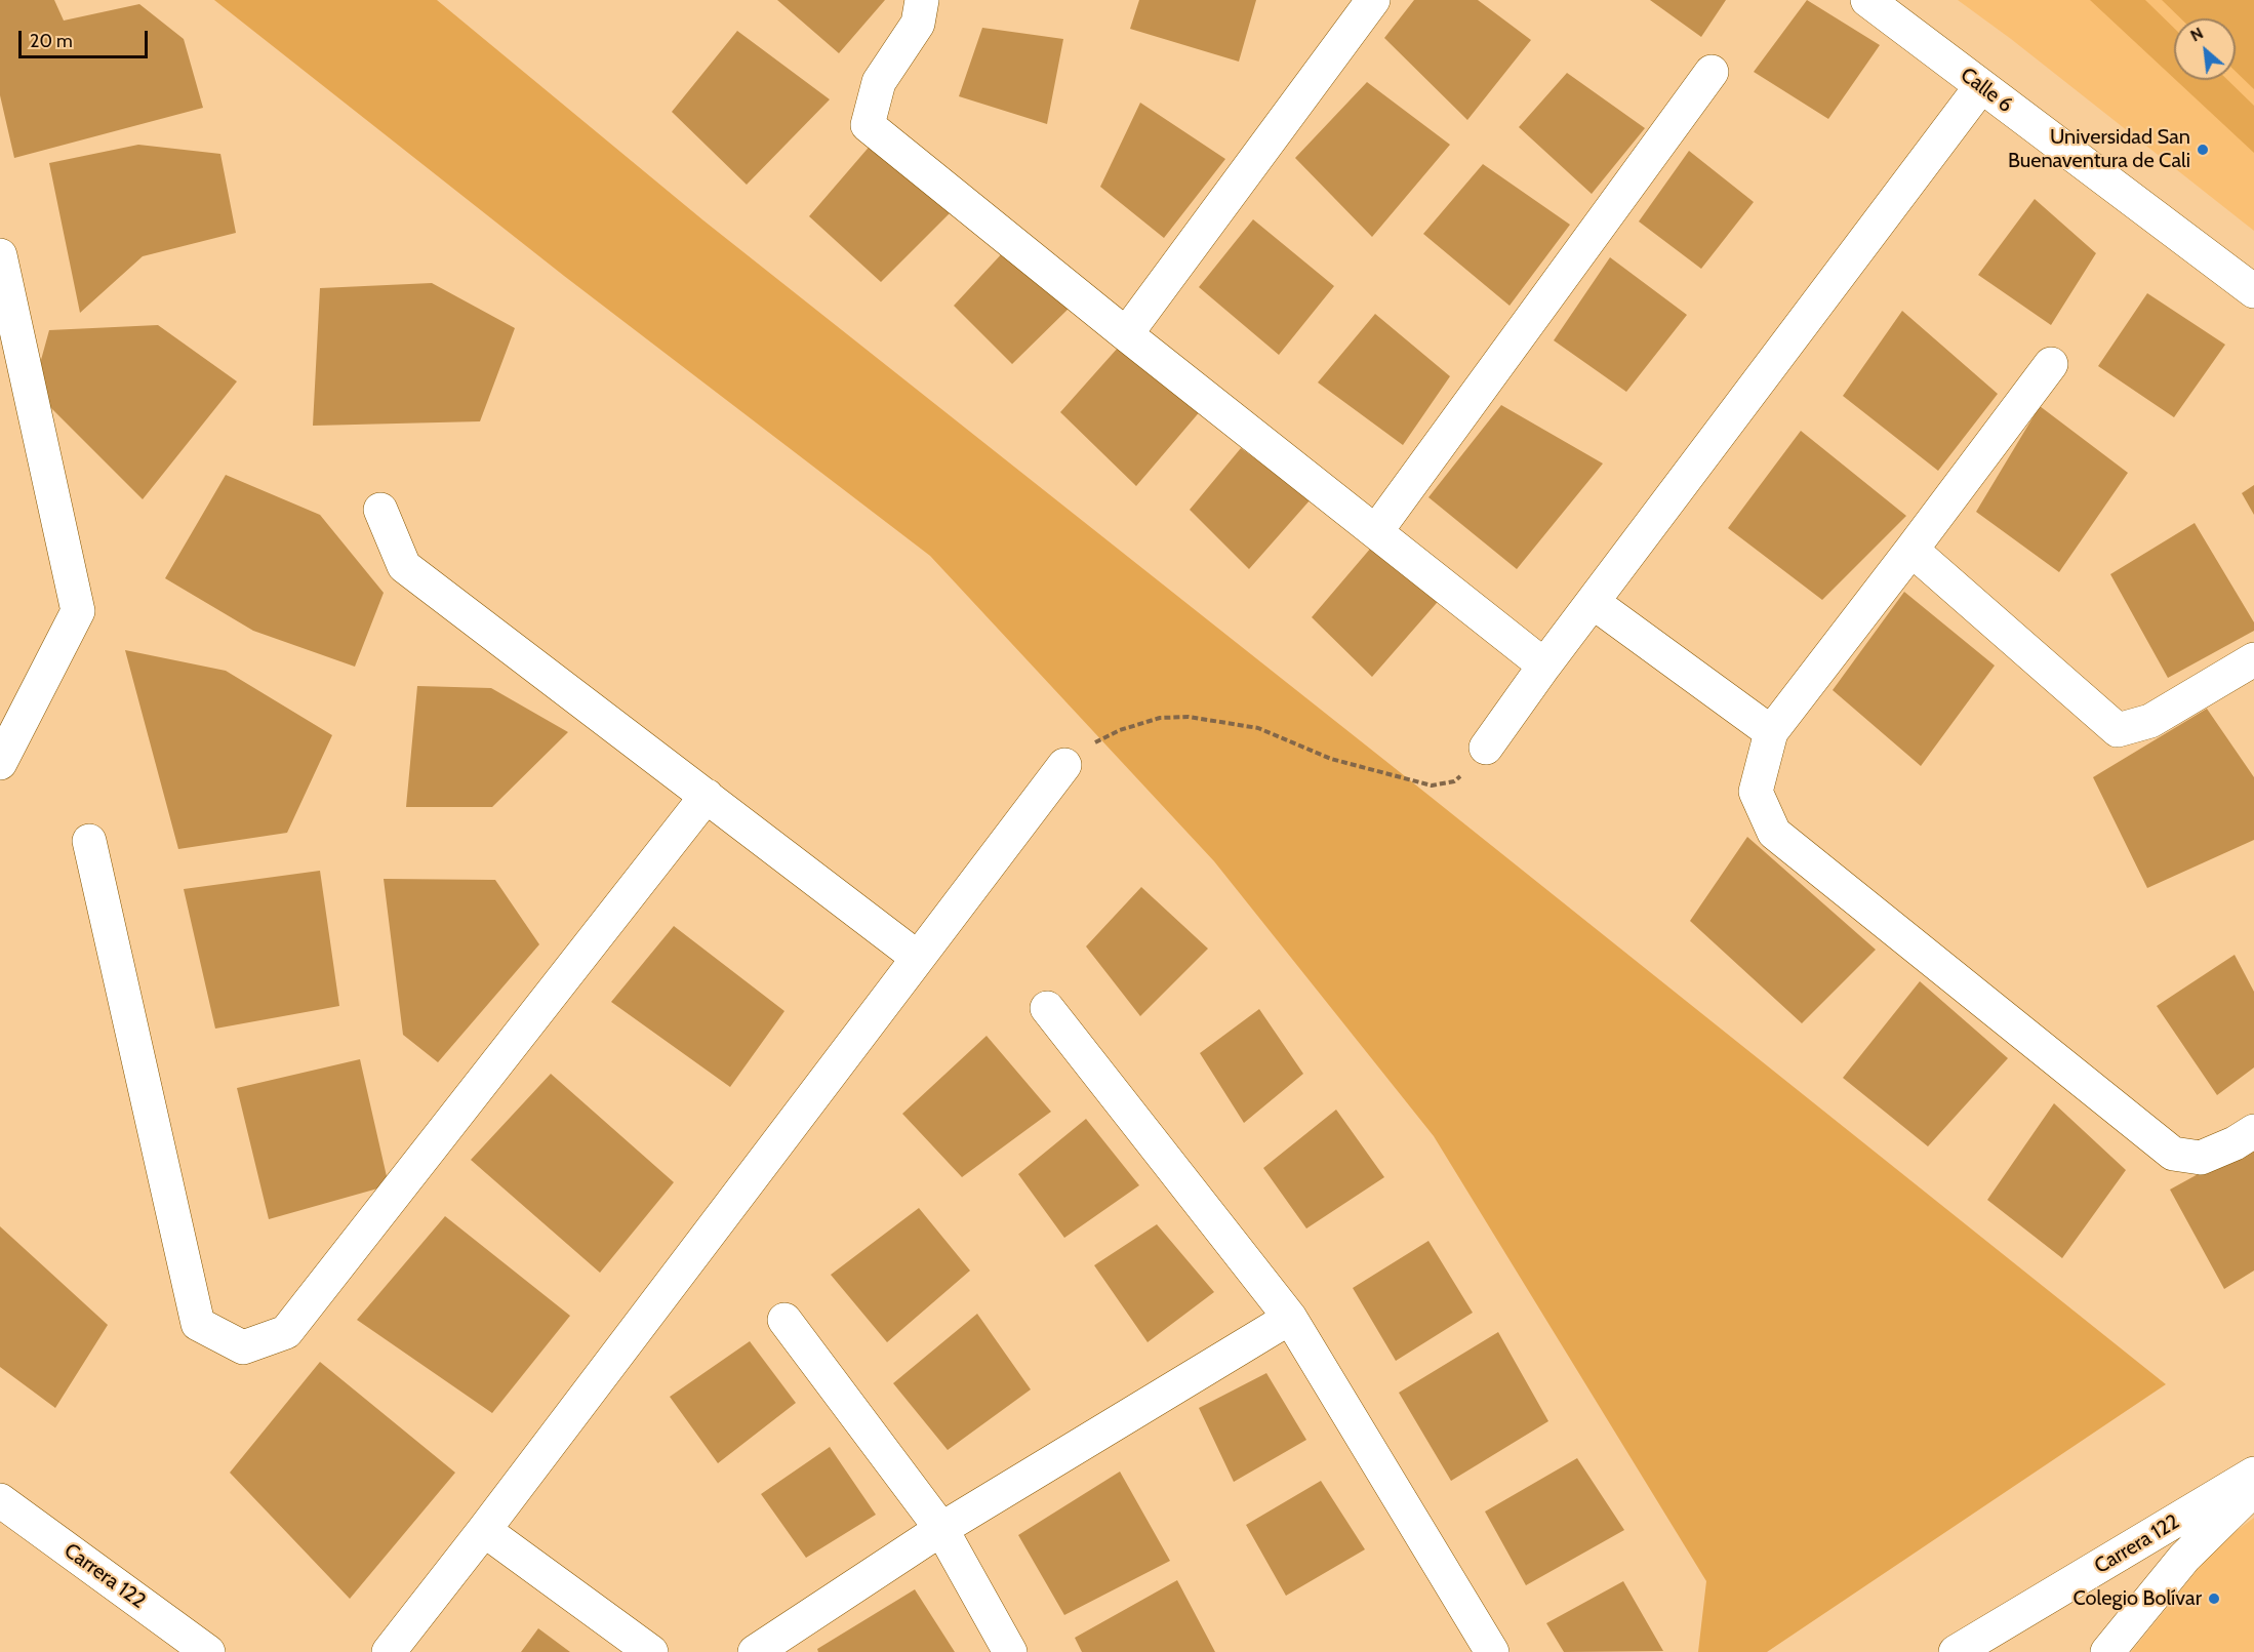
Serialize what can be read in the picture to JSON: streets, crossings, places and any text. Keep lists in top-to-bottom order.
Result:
{
  "streets": {
    "street": ["Calle 6", "Carrera 122"]
  },
  "places": ["Universidad San Buenaventura de Cali", "Colegio Bolívar"],
  "scale_bar": "20 m",
  "north": "top left"
}
